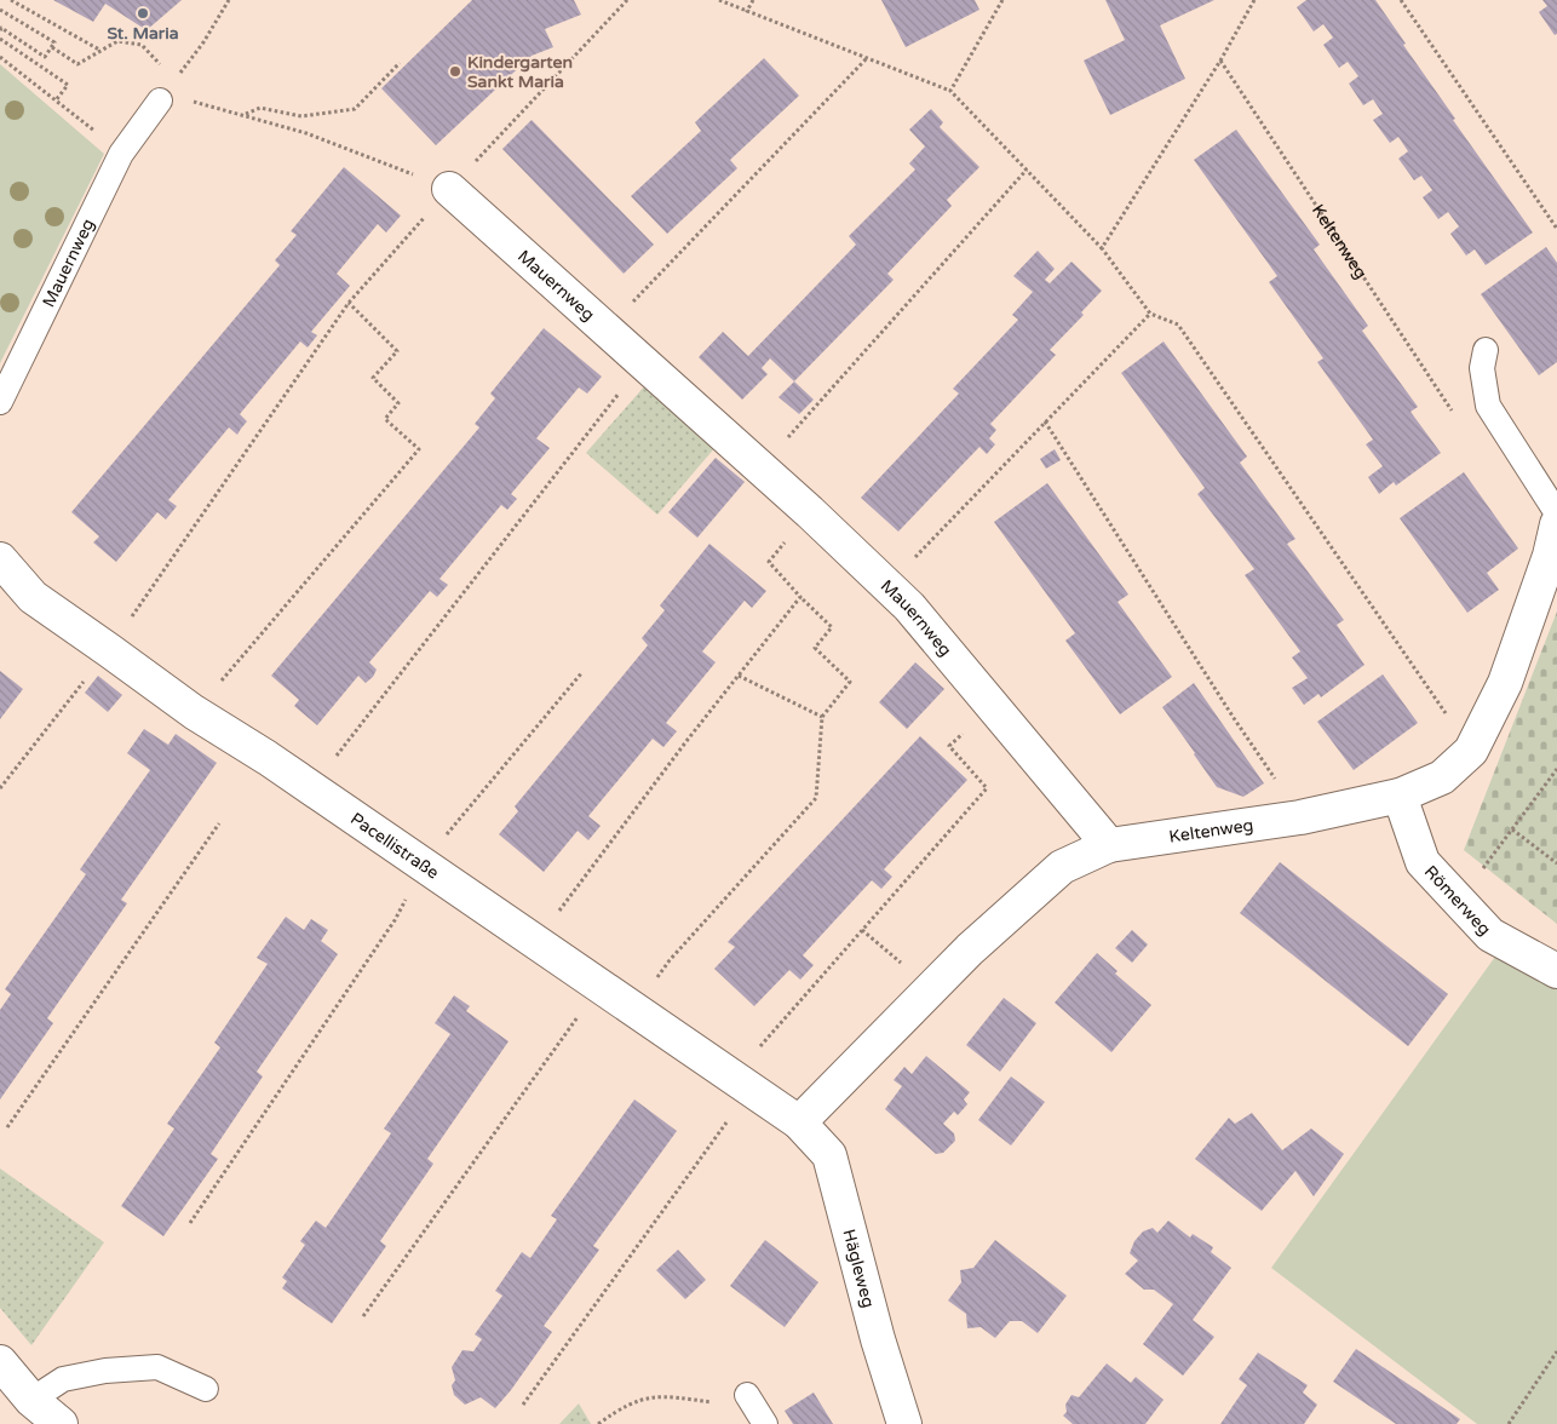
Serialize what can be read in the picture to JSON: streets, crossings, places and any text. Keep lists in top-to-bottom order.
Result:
{
  "streets": {
    "street": [
      "Keltenweg",
      "Mauernweg",
      "Pacellistraße",
      "Römerweg",
      "Hägleweg"
    ]
  },
  "crossings": [
    ["Keltenweg", "Mauernweg"],
    ["Keltenweg", "Pacellistraße"],
    ["Keltenweg", "Römerweg"],
    ["Keltenweg", "Hägleweg"],
    ["Pacellistraße", "Hägleweg"]
  ],
  "places": ["St. Maria", "Kindergarten Sankt Maria"]
}
